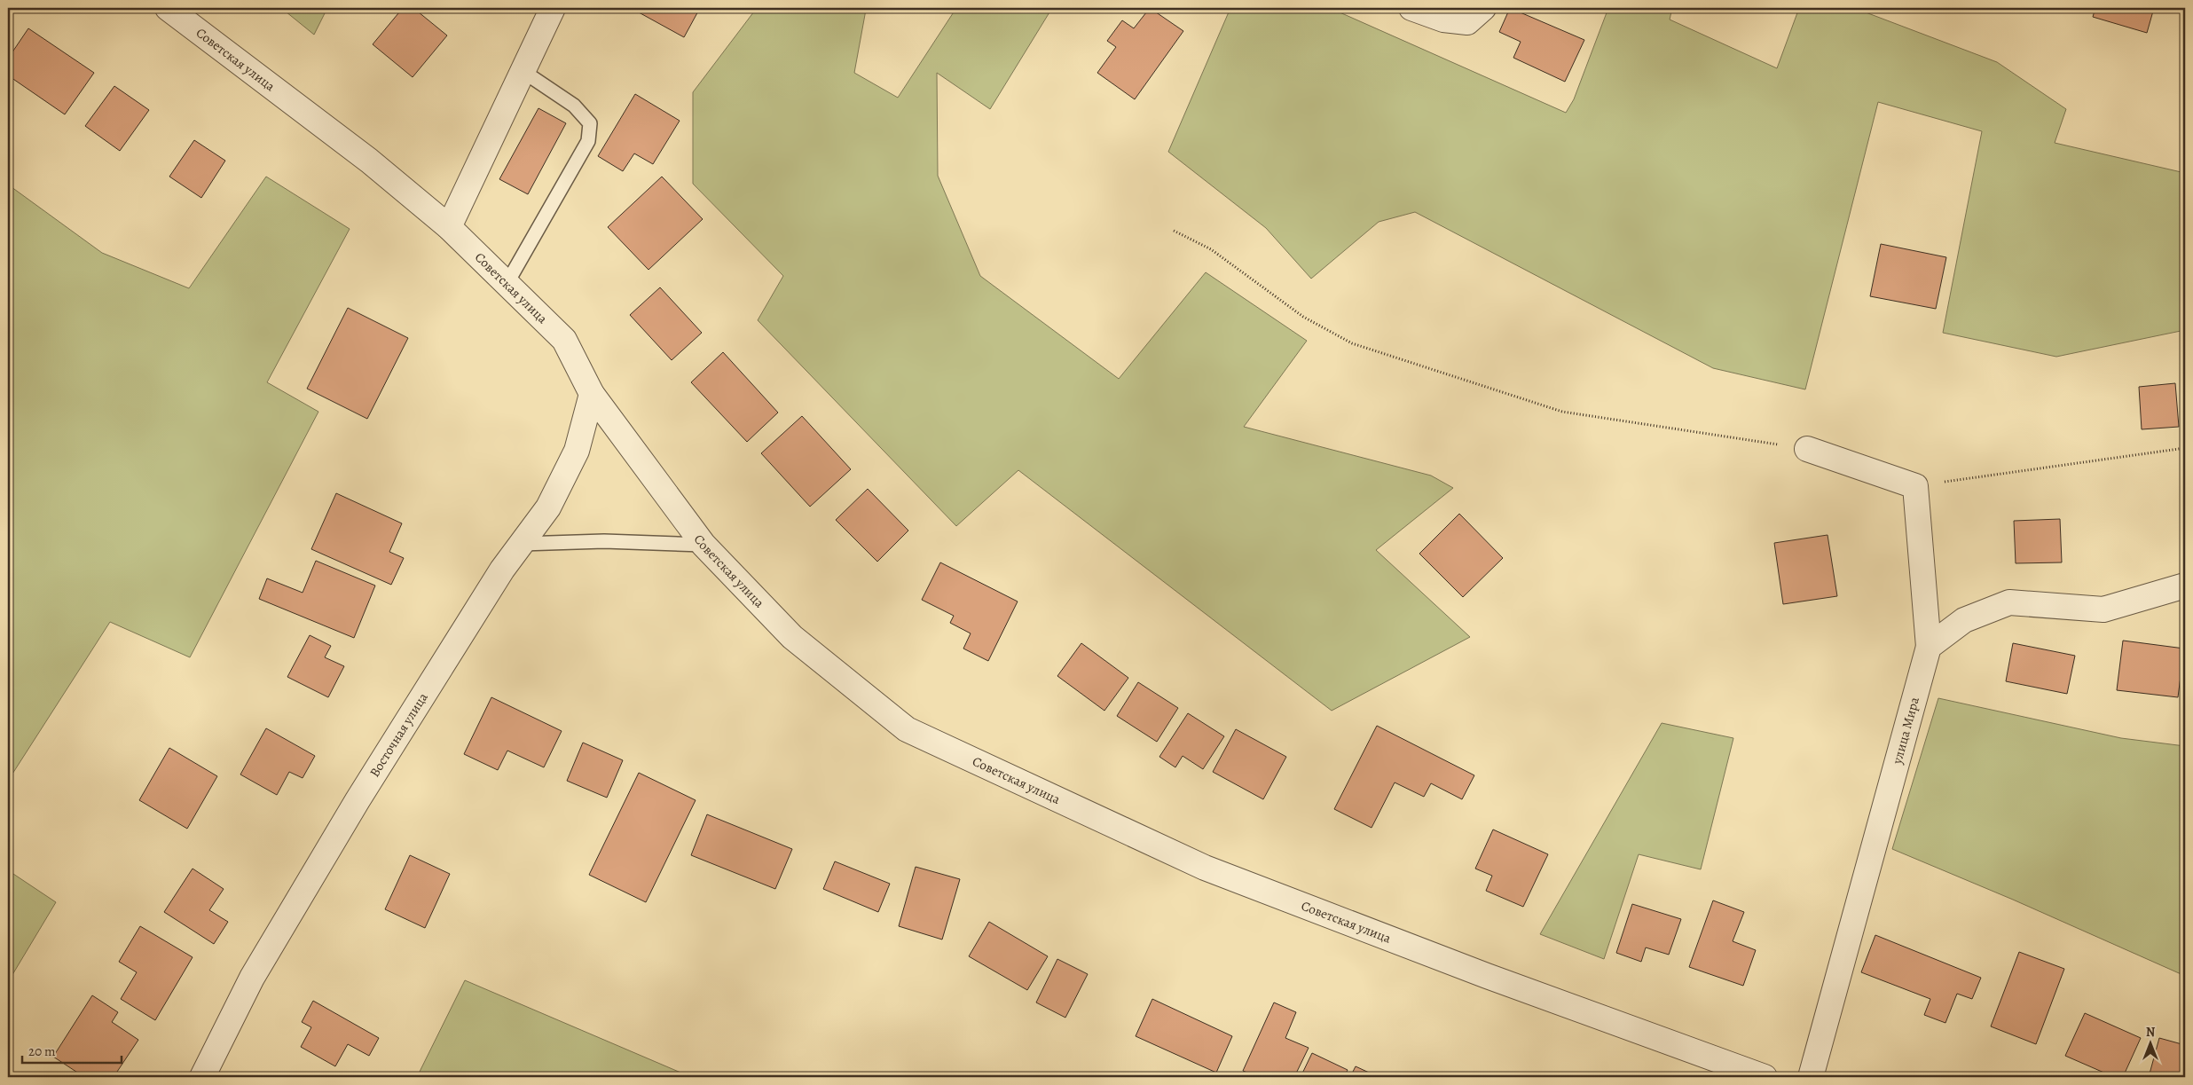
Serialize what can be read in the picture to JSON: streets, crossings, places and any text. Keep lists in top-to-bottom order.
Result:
{
  "streets": {
    "street": ["Советская улица", "улица Мира", "Восточная улица"]
  },
  "crossings": [
    ["Советская улица", "Восточная улица"]
  ],
  "scale_bar": "20 m",
  "north": "top"
}
